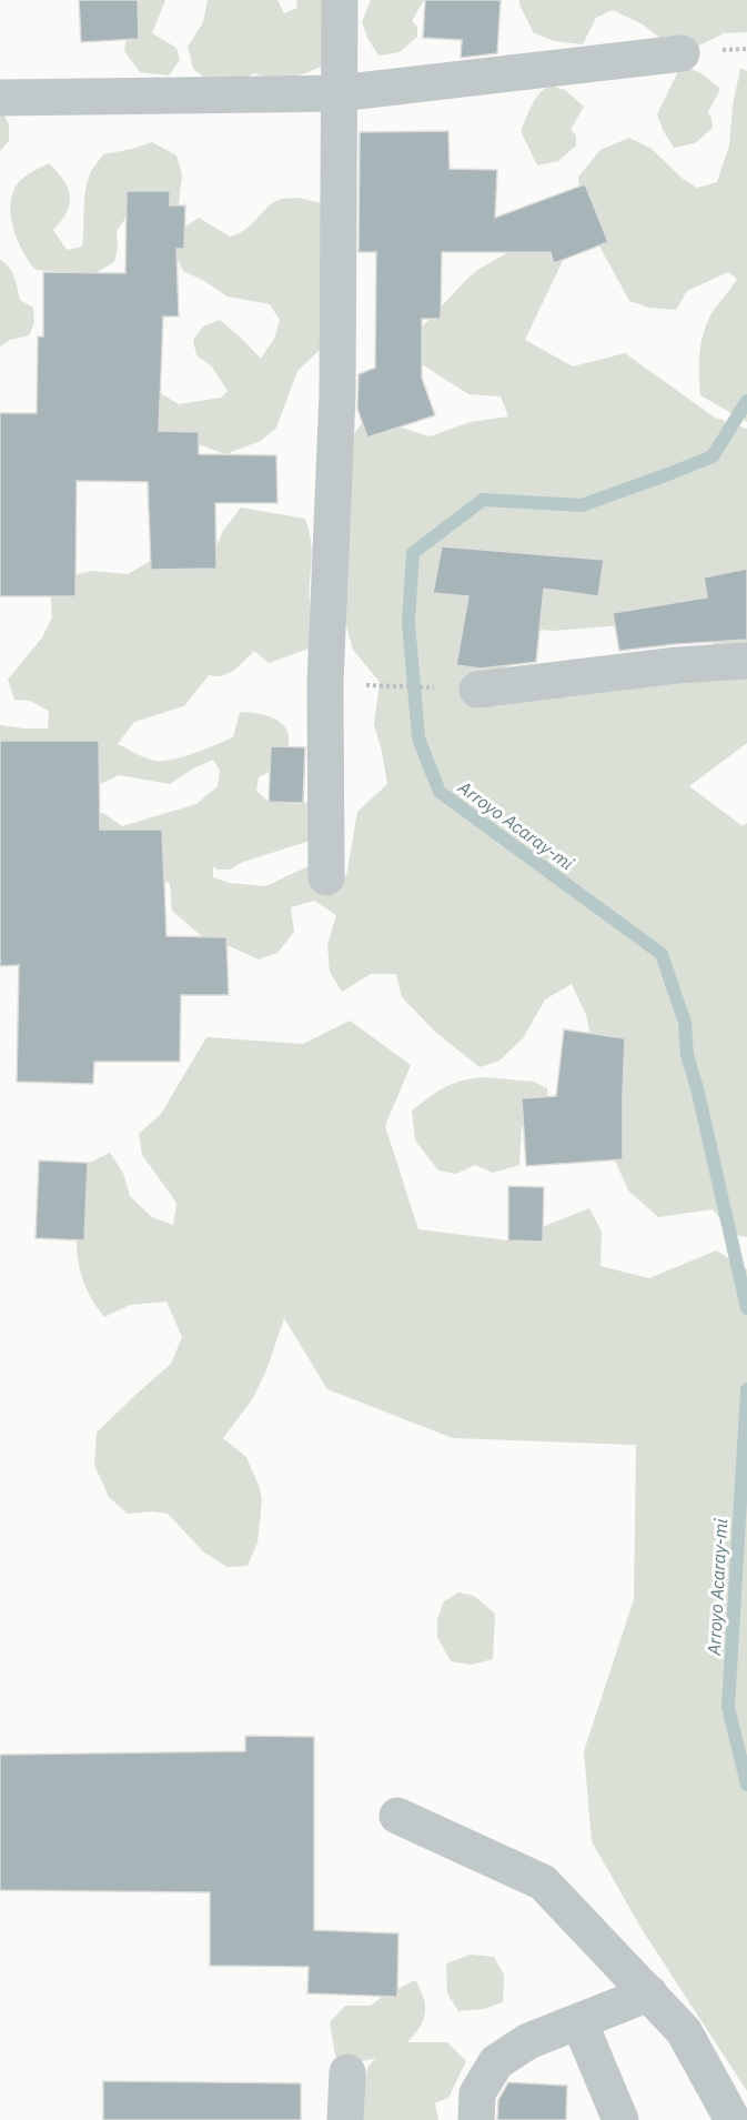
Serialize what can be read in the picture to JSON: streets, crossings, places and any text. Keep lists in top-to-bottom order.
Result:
{
  "water": ["Arroyo Acaray-mi"]
}
